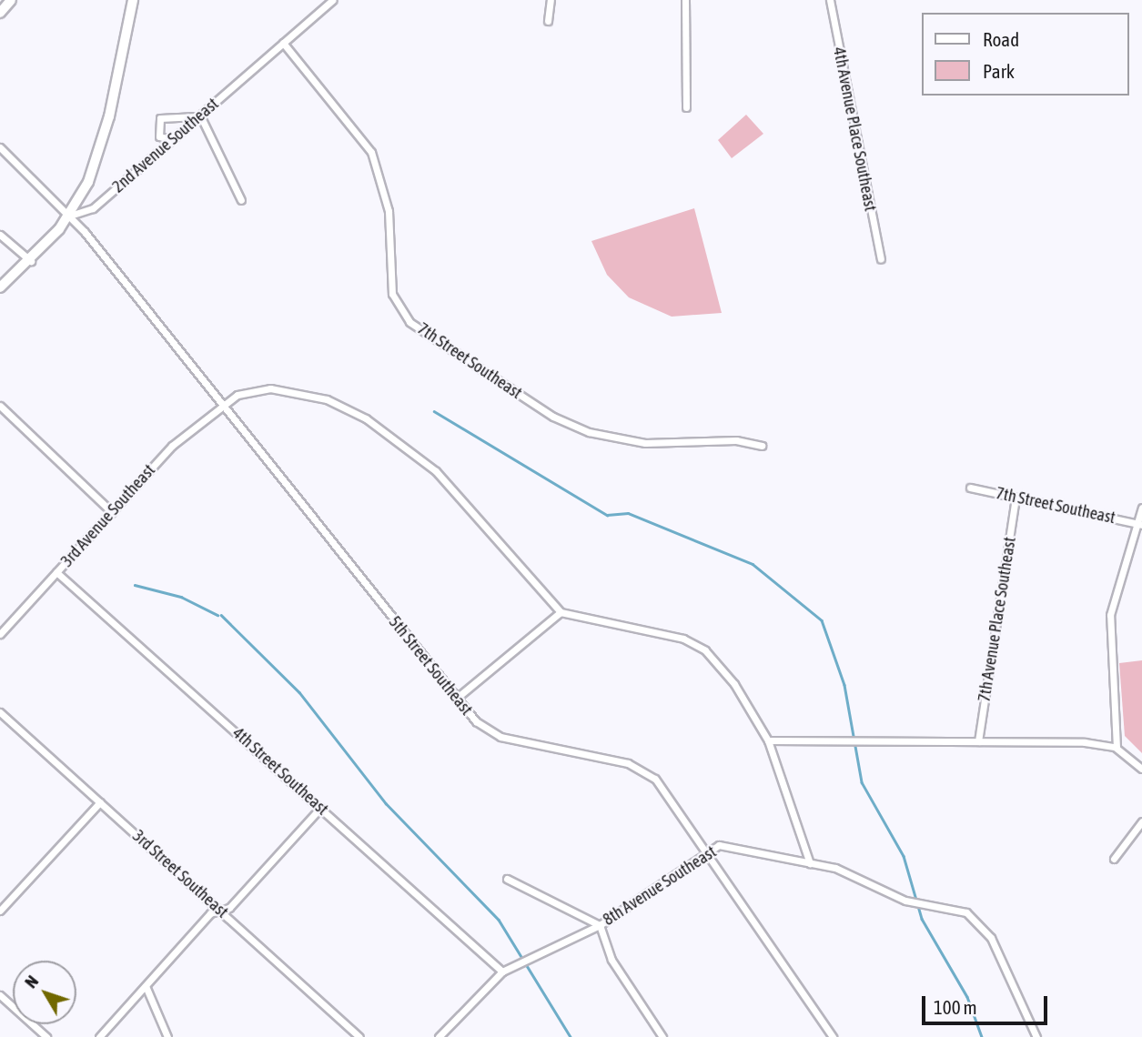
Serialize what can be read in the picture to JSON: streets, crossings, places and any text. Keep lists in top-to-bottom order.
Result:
{
  "streets": {
    "main road": ["2nd Avenue Southeast"],
    "street": [
      "4th Avenue Place Southeast",
      "7th Street Southeast",
      "3rd Avenue Southeast",
      "7th Avenue Place Southeast",
      "5th Street Southeast",
      "4th Street Southeast",
      "3rd Street Southeast",
      "8th Avenue Southeast"
    ]
  },
  "crossings": [
    ["2nd Avenue Southeast", "7th Street Southeast"],
    ["2nd Avenue Southeast", "5th Street Southeast"],
    ["7th Street Southeast", "7th Avenue Place Southeast"],
    ["3rd Avenue Southeast", "5th Street Southeast"],
    ["3rd Avenue Southeast", "4th Street Southeast"],
    ["5th Street Southeast", "8th Avenue Southeast"],
    ["4th Street Southeast", "8th Avenue Southeast"]
  ],
  "legend": ["Road", "Park"],
  "scale_bar": "100 m",
  "north": "top left"
}
